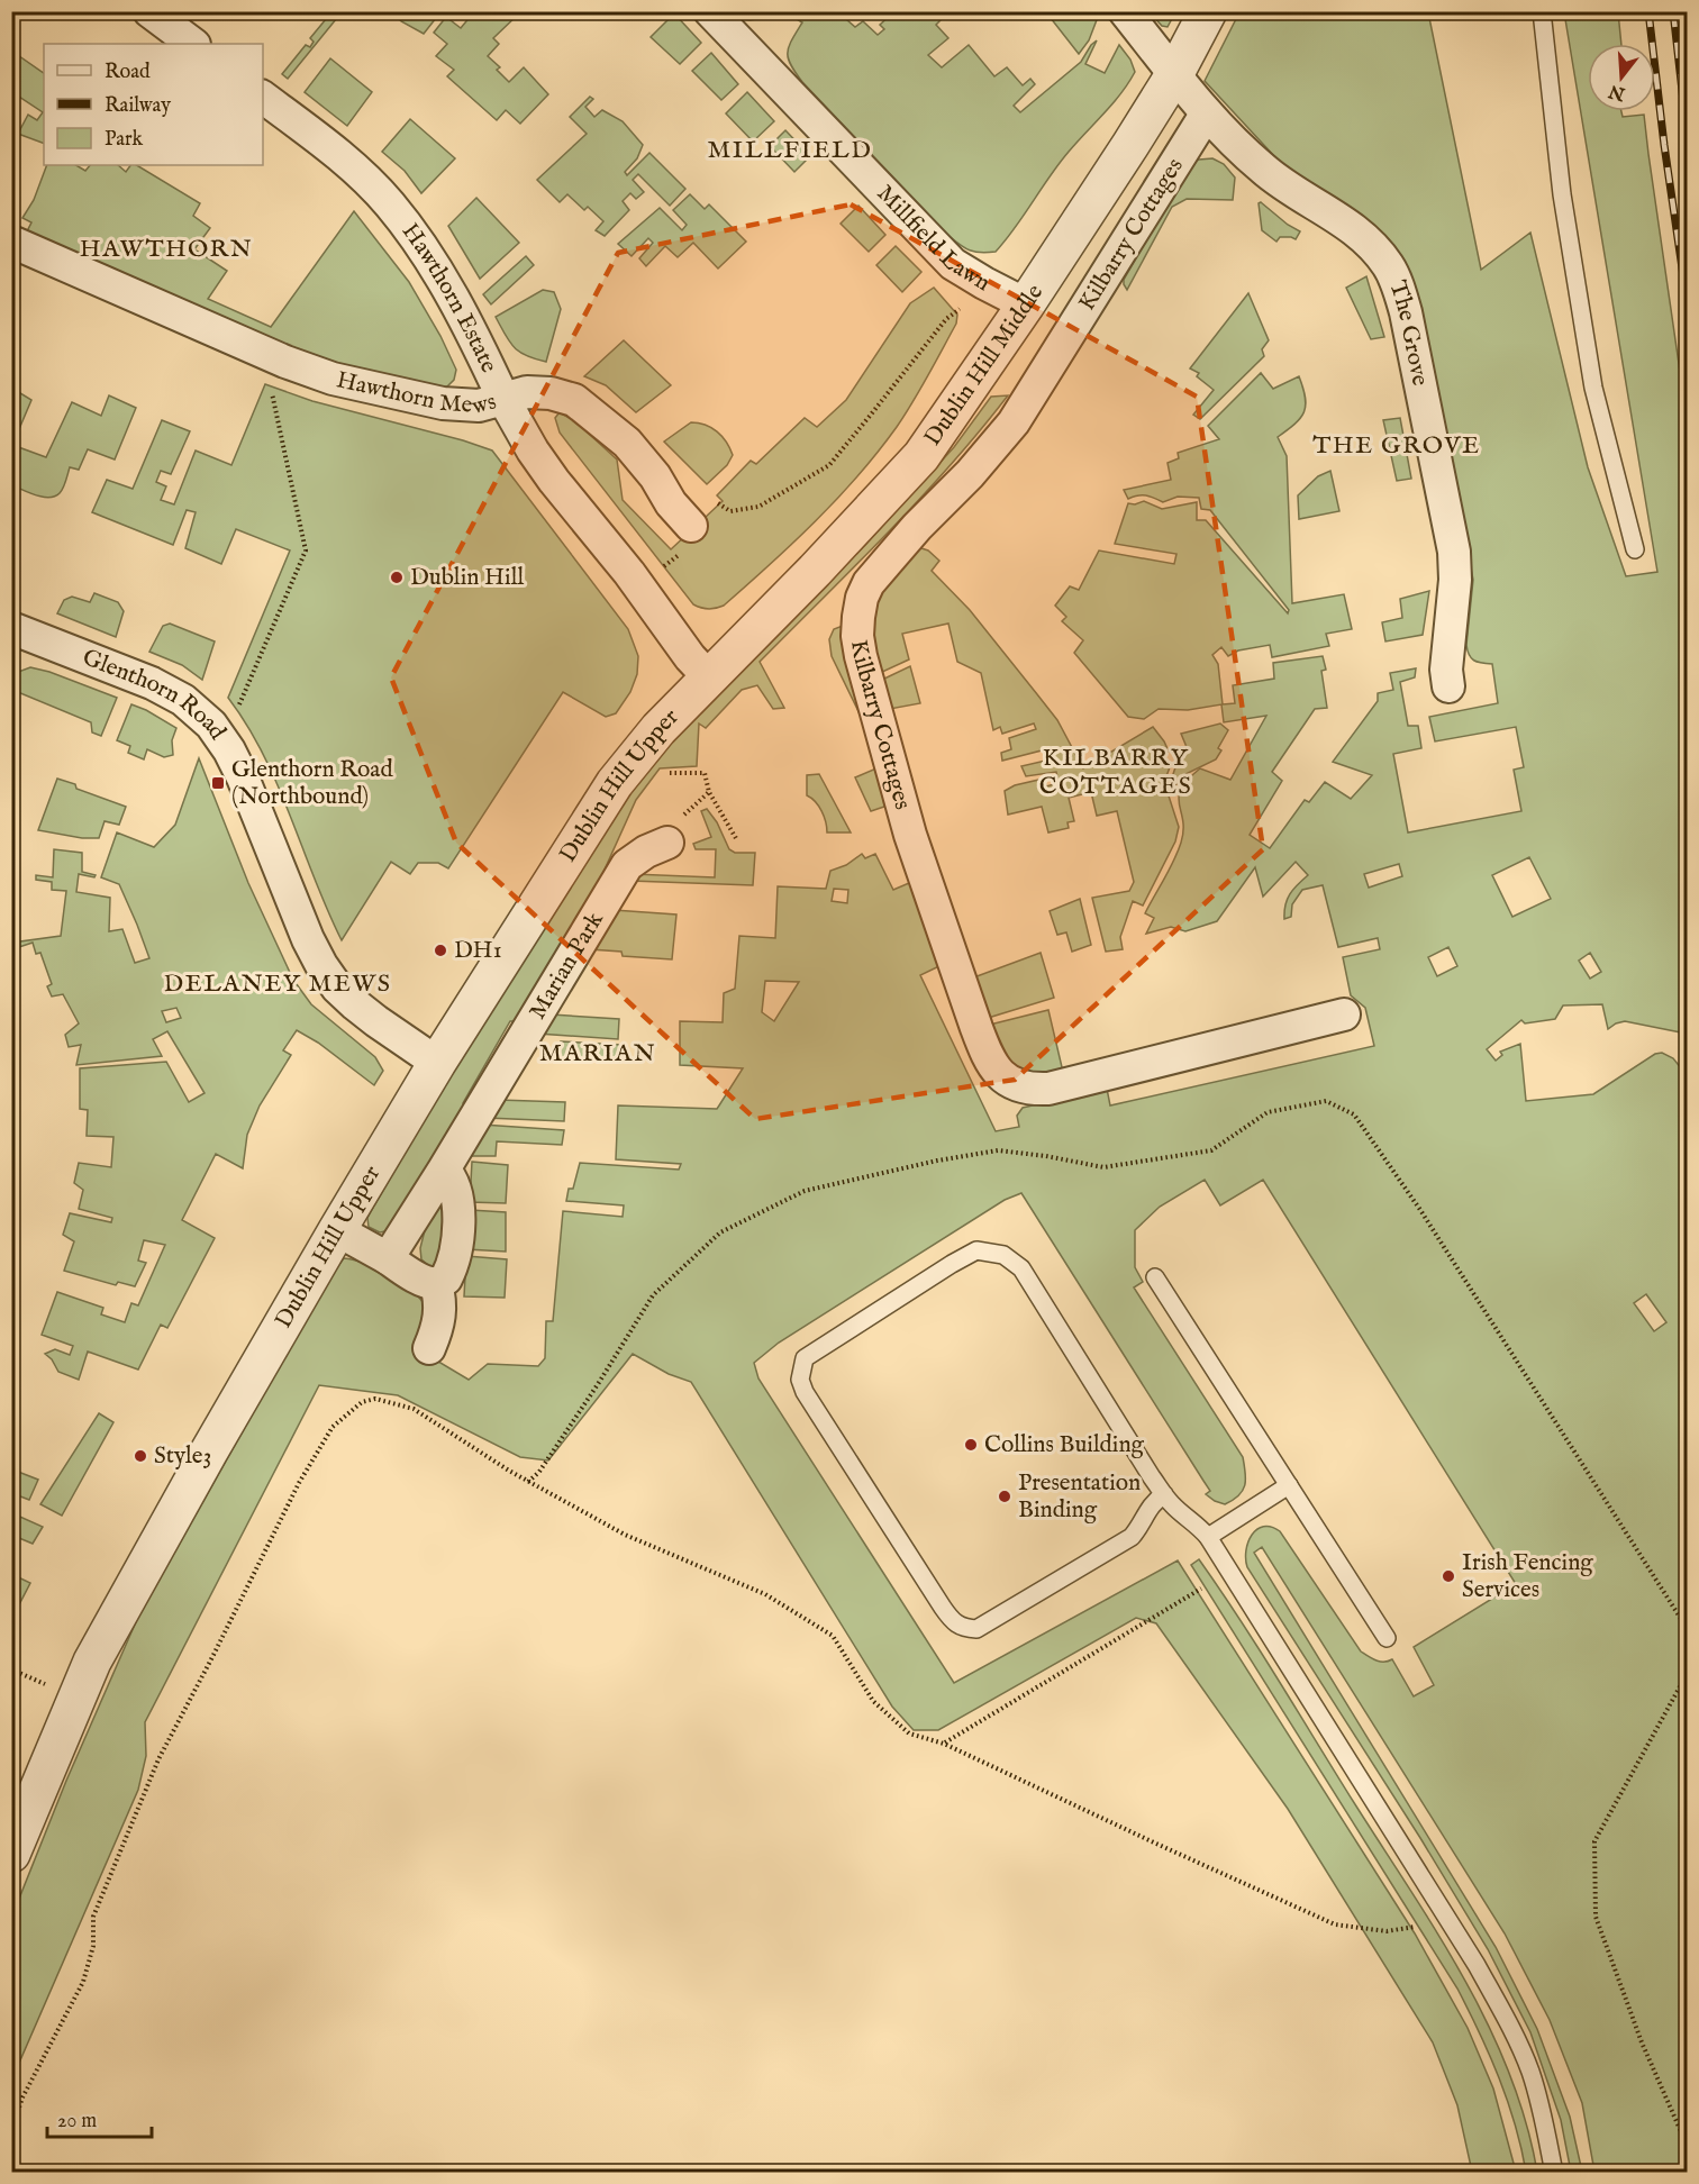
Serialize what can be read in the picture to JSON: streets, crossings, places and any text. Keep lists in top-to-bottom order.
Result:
{
  "streets": {
    "street": [
      "Kilbarry Cottages",
      "Millfield Lawn",
      "Hawthorn Estate",
      "The Grove",
      "Dublin Hill Middle",
      "Hawthorn Mews",
      "Glenthorn Road",
      "Dublin Hill Upper",
      "Marian Park"
    ]
  },
  "crossings": [
    ["Kilbarry Cottages", "The Grove"],
    ["Millfield Lawn", "Dublin Hill Middle"],
    ["Hawthorn Estate", "Hawthorn Mews"],
    ["The Grove", "Dublin Hill Middle"],
    ["Dublin Hill Middle", "Hawthorn Mews"],
    ["Dublin Hill Middle", "Dublin Hill Upper"],
    ["Hawthorn Mews", "Dublin Hill Upper"],
    ["Glenthorn Road", "Dublin Hill Upper"]
  ],
  "districts": [
    "MILLFIELD",
    "HAWTHORN",
    "THE GROVE",
    "KILBARRY COTTAGES",
    "DELANEY MEWS",
    "MARIAN"
  ],
  "places": {
    "other": [
      "Dublin Hill",
      "DH1",
      "Collins Building",
      "Style3",
      "Presentation Binding",
      "Irish Fencing Services"
    ],
    "transit": ["Glenthorn Road (Northbound)"]
  },
  "legend": ["Road", "Railway", "Park"],
  "scale_bar": "20 m",
  "north": "bottom"
}
